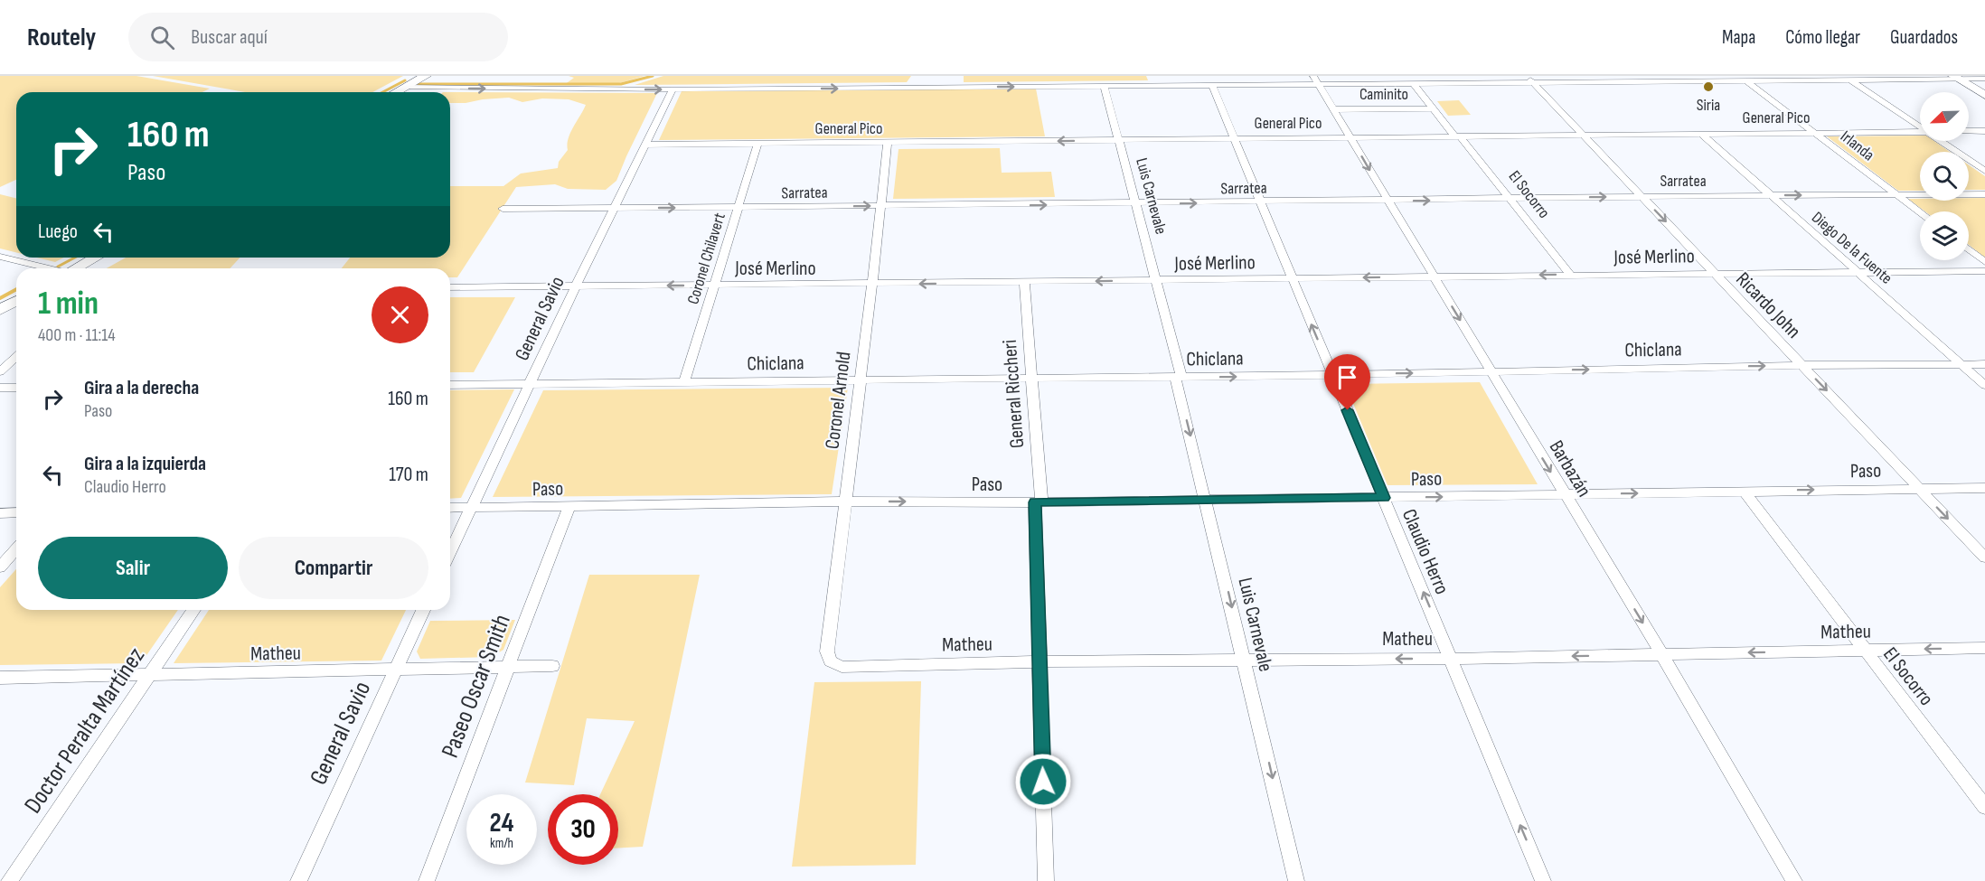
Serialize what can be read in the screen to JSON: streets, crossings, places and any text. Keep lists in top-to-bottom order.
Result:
{
  "streets": {
    "street": [
      "Caminito",
      "General Pico",
      "Irlanda",
      "Sarratea",
      "El Socorro",
      "Luis Carnevale",
      "Diego De la Fuente",
      "José Merlino",
      "Coronel Chilavert",
      "Ricardo John",
      "General Savio",
      "Chiclana",
      "General Riccheri",
      "Coronel Arnold",
      "Barbazán",
      "Paso",
      "Claudio Herro",
      "Matheu",
      "Paseo Oscar Smith",
      "Doctor Peralta Martínez"
    ]
  },
  "crossings": [
    ["Caminito", "El Socorro"],
    ["Caminito", "Barbazán"],
    ["General Pico", "Irlanda"],
    ["General Pico", "El Socorro"],
    ["General Pico", "Luis Carnevale"],
    ["General Pico", "Diego De la Fuente"],
    ["General Pico", "Coronel Chilavert"],
    ["General Pico", "Ricardo John"],
    ["General Pico", "General Savio"],
    ["General Pico", "Coronel Arnold"],
    ["General Pico", "Barbazán"],
    ["General Pico", "Claudio Herro"],
    ["Irlanda", "Sarratea"],
    ["Sarratea", "El Socorro"],
    ["Sarratea", "Luis Carnevale"],
    ["Sarratea", "Diego De la Fuente"],
    ["Sarratea", "Coronel Chilavert"],
    ["Sarratea", "Ricardo John"],
    ["Sarratea", "General Savio"],
    ["Sarratea", "Coronel Arnold"],
    ["Sarratea", "Barbazán"],
    ["Sarratea", "Claudio Herro"],
    ["El Socorro", "José Merlino"],
    ["El Socorro", "Paso"],
    ["El Socorro", "Matheu"],
    ["Luis Carnevale", "José Merlino"],
    ["Luis Carnevale", "Chiclana"],
    ["Luis Carnevale", "Paso"],
    ["Luis Carnevale", "Matheu"],
    ["Diego De la Fuente", "José Merlino"],
    ["Diego De la Fuente", "Chiclana"],
    ["José Merlino", "Coronel Chilavert"],
    ["José Merlino", "Ricardo John"],
    ["José Merlino", "General Savio"],
    ["José Merlino", "General Riccheri"],
    ["José Merlino", "Coronel Arnold"],
    ["José Merlino", "Barbazán"],
    ["José Merlino", "Claudio Herro"],
    ["Coronel Chilavert", "Chiclana"],
    ["Ricardo John", "Chiclana"],
    ["Ricardo John", "Paso"],
    ["General Savio", "Chiclana"],
    ["General Savio", "Paso"],
    ["General Savio", "Matheu"],
    ["Chiclana", "General Riccheri"],
    ["Chiclana", "Coronel Arnold"],
    ["Chiclana", "Barbazán"],
    ["Chiclana", "Claudio Herro"],
    ["General Riccheri", "Paso"],
    ["General Riccheri", "Matheu"],
    ["Coronel Arnold", "Paso"],
    ["Coronel Arnold", "Matheu"],
    ["Barbazán", "Paso"],
    ["Barbazán", "Matheu"],
    ["Paso", "Claudio Herro"],
    ["Paso", "Paseo Oscar Smith"],
    ["Claudio Herro", "Matheu"],
    ["Matheu", "Paseo Oscar Smith"],
    ["Matheu", "Doctor Peralta Martínez"]
  ],
  "one_way": [
    "Sarratea",
    "Luis Carnevale",
    "José Merlino",
    "Ricardo John",
    "Chiclana",
    "Barbazán",
    "Paso",
    "Claudio Herro",
    "Matheu"
  ],
  "places": ["Siria"],
  "north": "bottom left",
  "page": {
    "header": "Routely",
    "search": "Buscar aquí",
    "nav": ["Mapa", "Cómo llegar", "Guardados"],
    "turn": ["160 m", "Paso"],
    "then": "Luego",
    "heading": ["1 min", "400 m · 11:14"],
    "list": [
      {
        "name": "Gira a la derecha",
        "note": "Paso",
        "value": "160 m"
      },
      {
        "name": "Gira a la izquierda",
        "note": "Claudio Herro",
        "value": "170 m"
      }
    ],
    "buttons": ["Salir", "Compartir"],
    "speed": "24 km/h",
    "limit": "30"
  }
}
